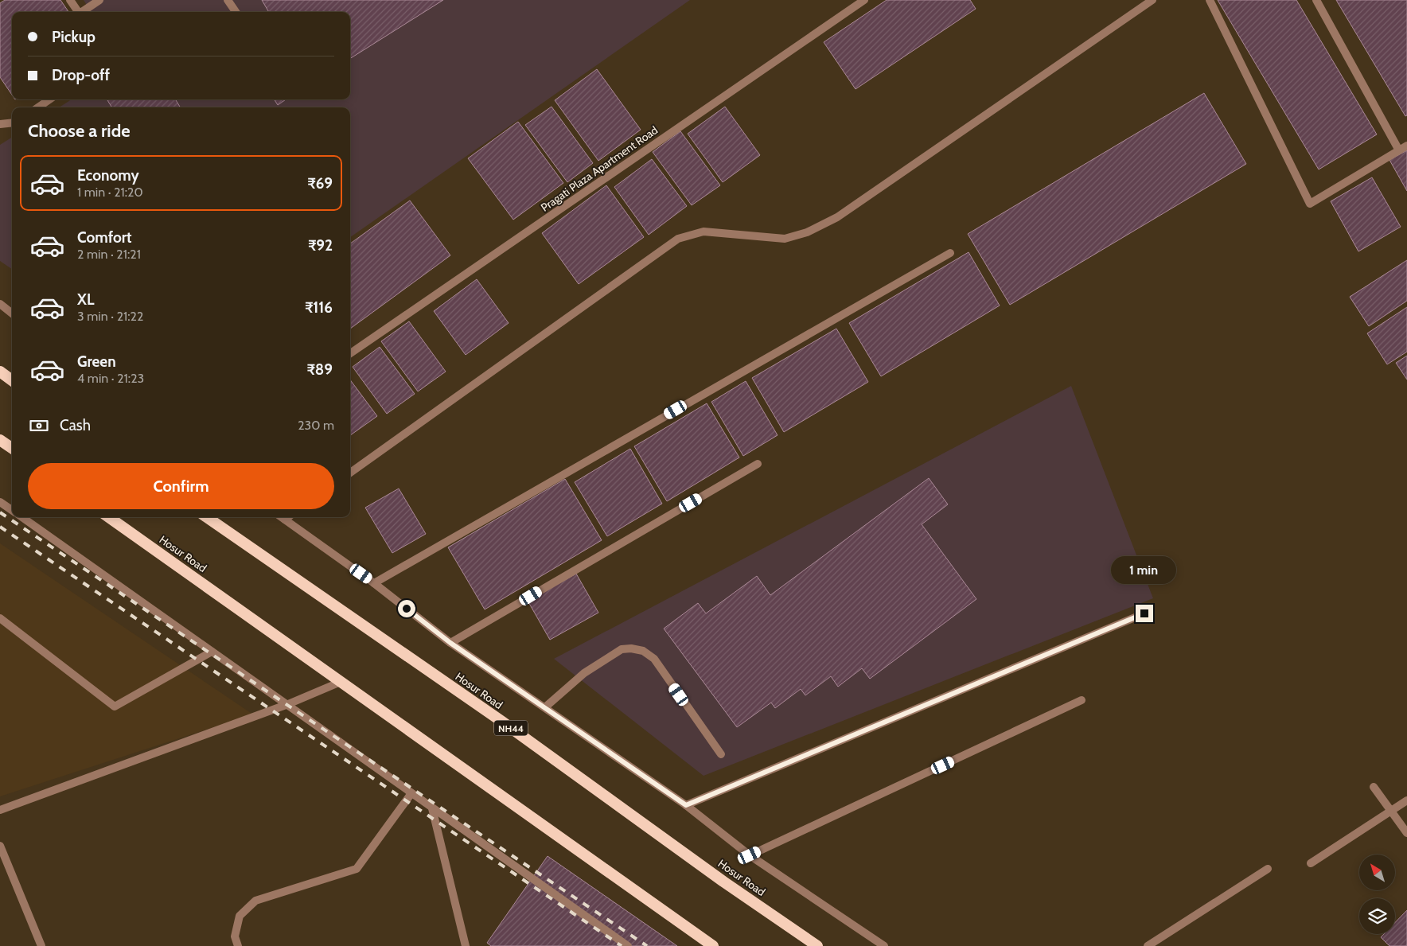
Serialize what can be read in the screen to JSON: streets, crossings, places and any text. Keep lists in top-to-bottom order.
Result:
{
  "streets": {
    "highway": ["Hosur Road", "NH44"],
    "street": ["Pragati Plaza Apartment Road"]
  },
  "north": "top left",
  "page": {
    "banner": ["Pickup", "Drop-off"],
    "heading": "Choose a ride",
    "list": [
      {
        "name": "Economy",
        "note": "1 min · 21:20",
        "value": "₹69"
      },
      {
        "name": "Comfort",
        "note": "2 min · 21:21",
        "value": "₹92"
      },
      {
        "name": "XL",
        "note": "3 min · 21:22",
        "value": "₹116"
      },
      {
        "name": "Green",
        "note": "4 min · 21:23",
        "value": "₹89"
      }
    ],
    "pay": ["Cash", "230 m"],
    "buttons": "Confirm",
    "bubble": "1 min"
  }
}
